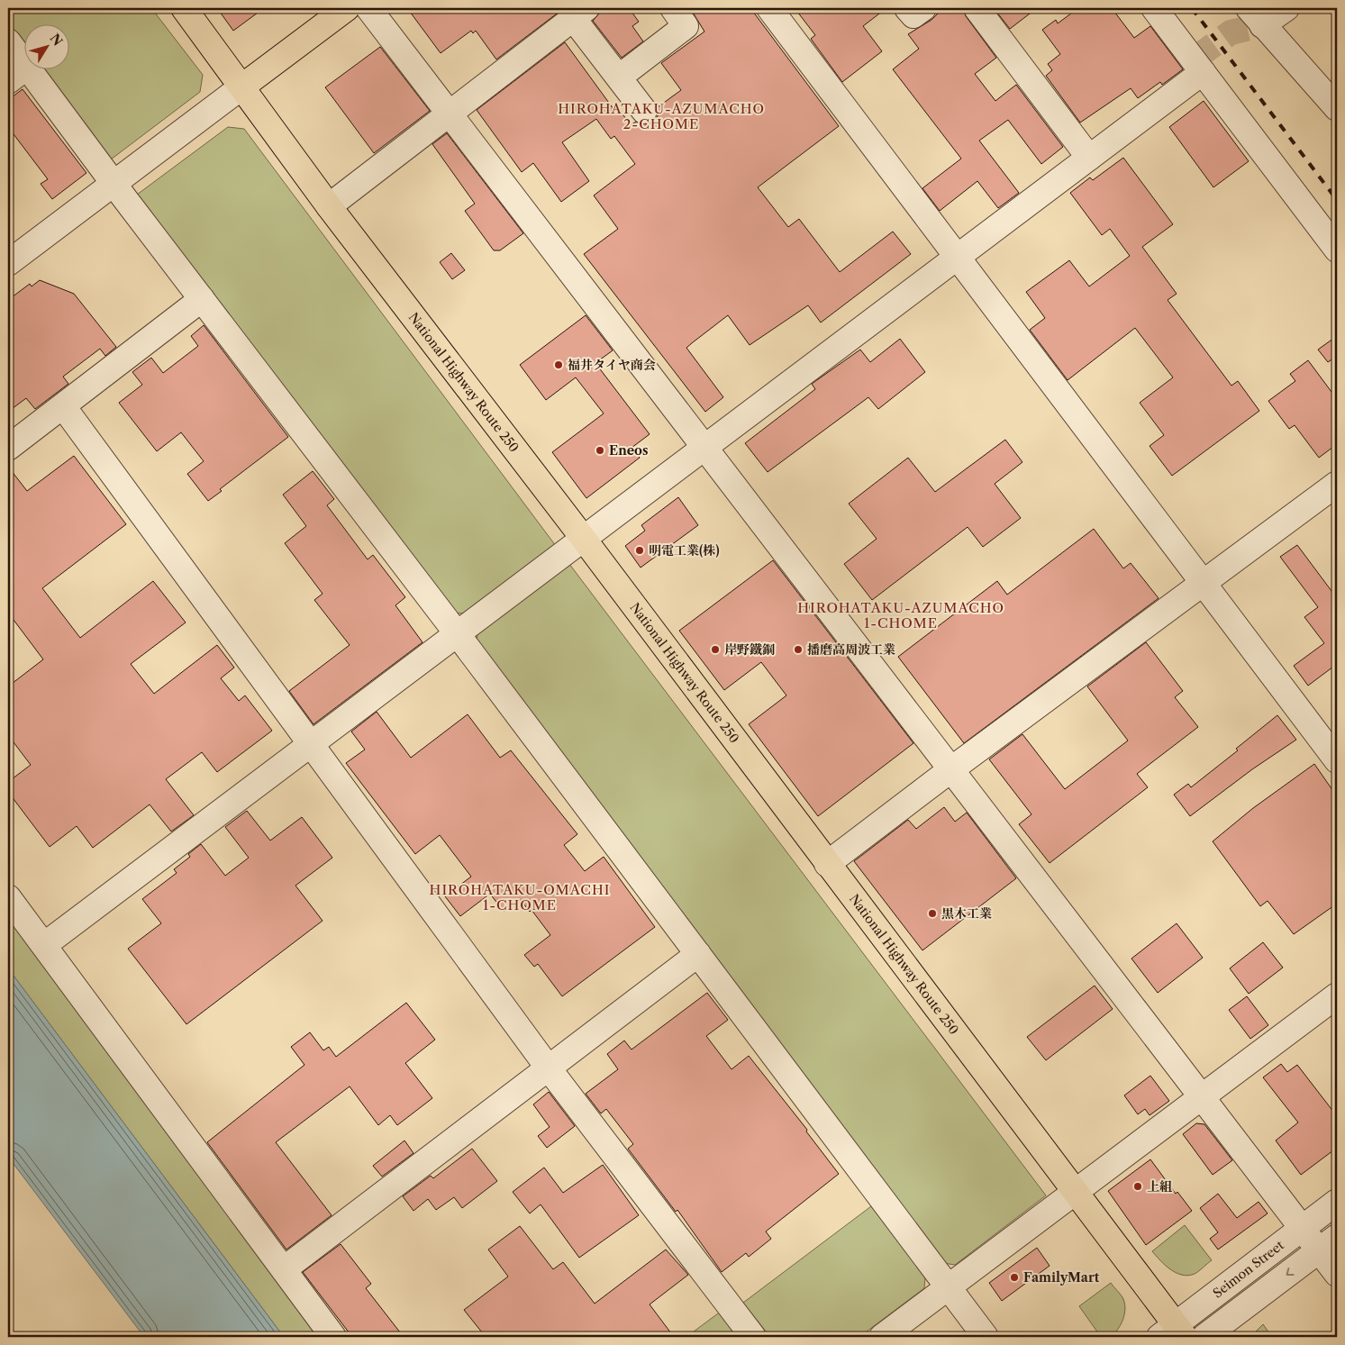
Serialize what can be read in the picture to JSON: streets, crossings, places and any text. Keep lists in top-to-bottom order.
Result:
{
  "streets": {
    "main road": ["National Highway Route 250"],
    "street": ["Seimon Street"]
  },
  "crossings": [
    ["National Highway Route 250", "Seimon Street"]
  ],
  "districts": ["HIROHATAKU-AZUMACHO 2-CHOME", "HIROHATAKU-AZUMACHO 1-CHOME", "HIROHATAKU-OMACHI 1-CHOME"],
  "places": [
    "福井タイヤ商会",
    "Eneos",
    "明電工業(株)",
    "岸野鐵鋼",
    "播磨高周波工業",
    "黒木工業",
    "上組",
    "FamilyMart"
  ],
  "north": "top right"
}
